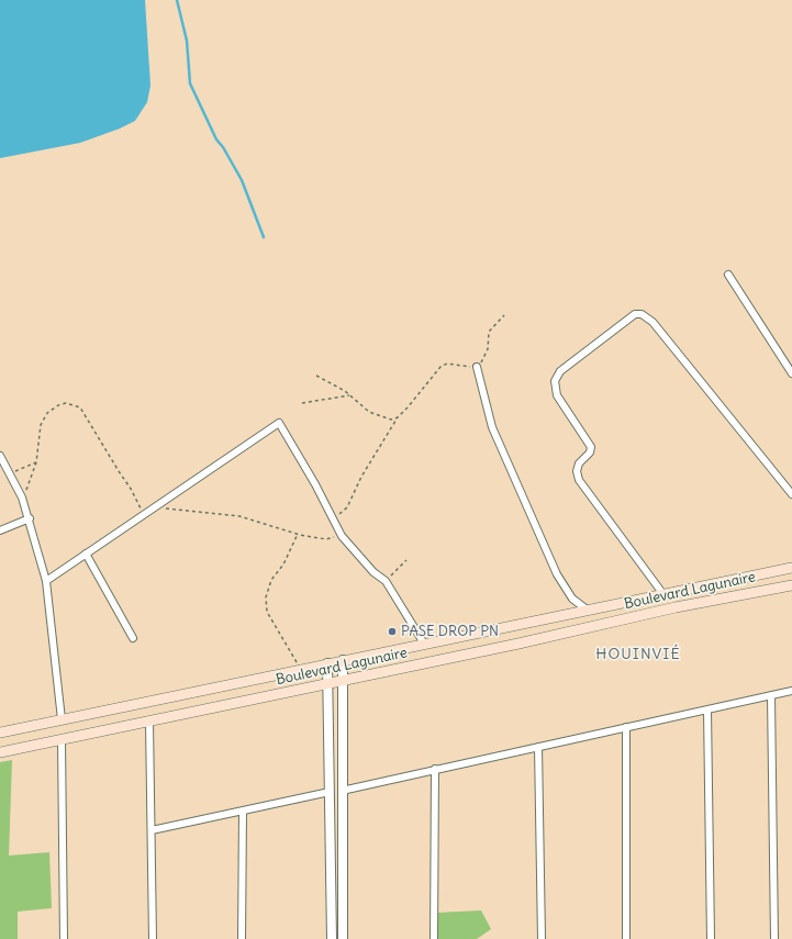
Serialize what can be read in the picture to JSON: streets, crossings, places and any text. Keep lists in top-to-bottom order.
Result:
{
  "streets": {
    "main road": ["Boulevard Lagunaire"]
  },
  "districts": ["HOUINVIÉ"],
  "places": ["PASE DROP PN"]
}
